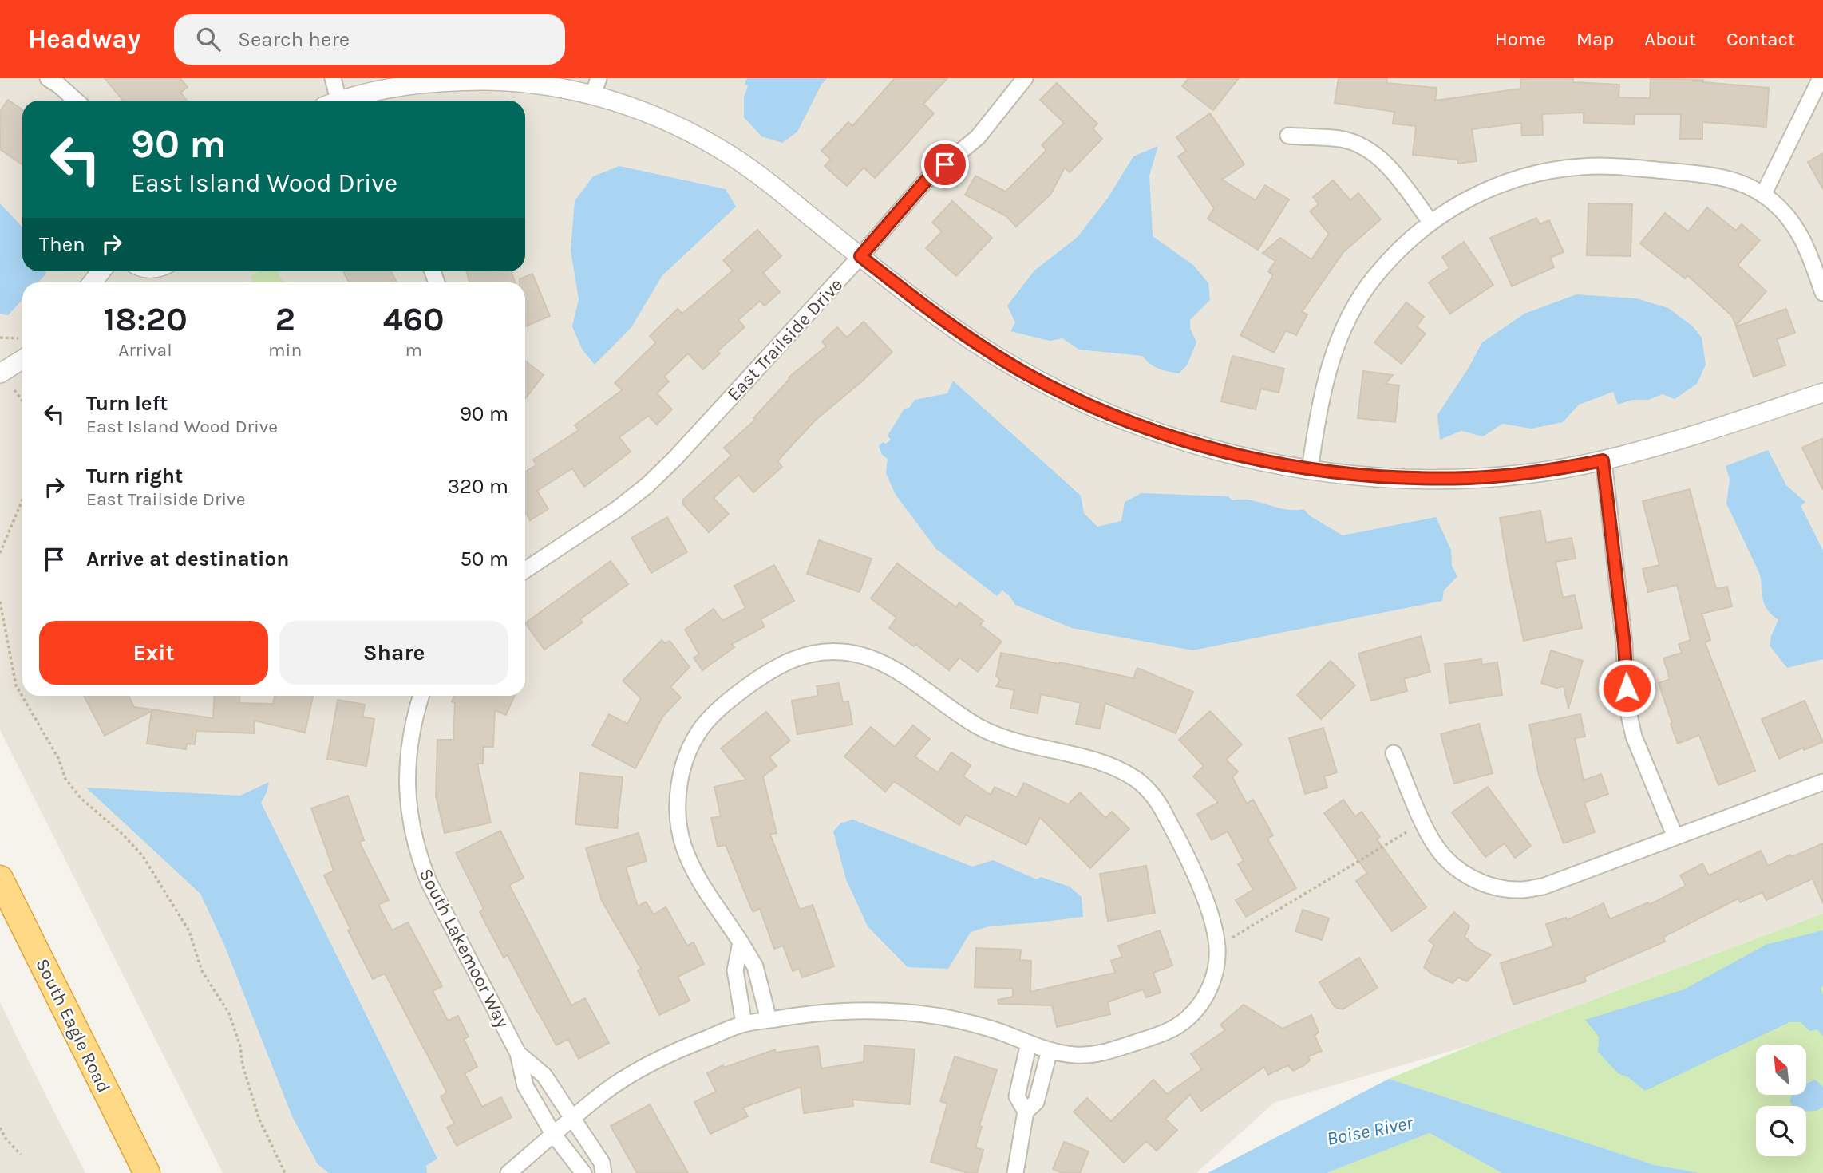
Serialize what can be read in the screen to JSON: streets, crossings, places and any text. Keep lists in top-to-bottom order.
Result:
{
  "streets": {
    "highway": ["South Eagle Road"],
    "street": ["East Trailside Drive", "South Lakemoor Way"]
  },
  "water": ["Boise River"],
  "north": "top left",
  "page": {
    "header": "Headway",
    "search": "Search here",
    "nav": [
      "Home",
      "Map",
      "About",
      "Contact"
    ],
    "turn": ["90 m", "East Island Wood Drive"],
    "then": "Then",
    "eta": [
      "18:20",
      "Arrival",
      "2",
      "min",
      "460",
      "m"
    ],
    "list": [
      {
        "name": "Turn left",
        "note": "East Island Wood Drive",
        "value": "90 m"
      },
      {
        "name": "Turn right",
        "note": "East Trailside Drive",
        "value": "320 m"
      },
      {
        "name": "Arrive at destination",
        "value": "50 m"
      }
    ],
    "buttons": ["Exit", "Share"]
  }
}
